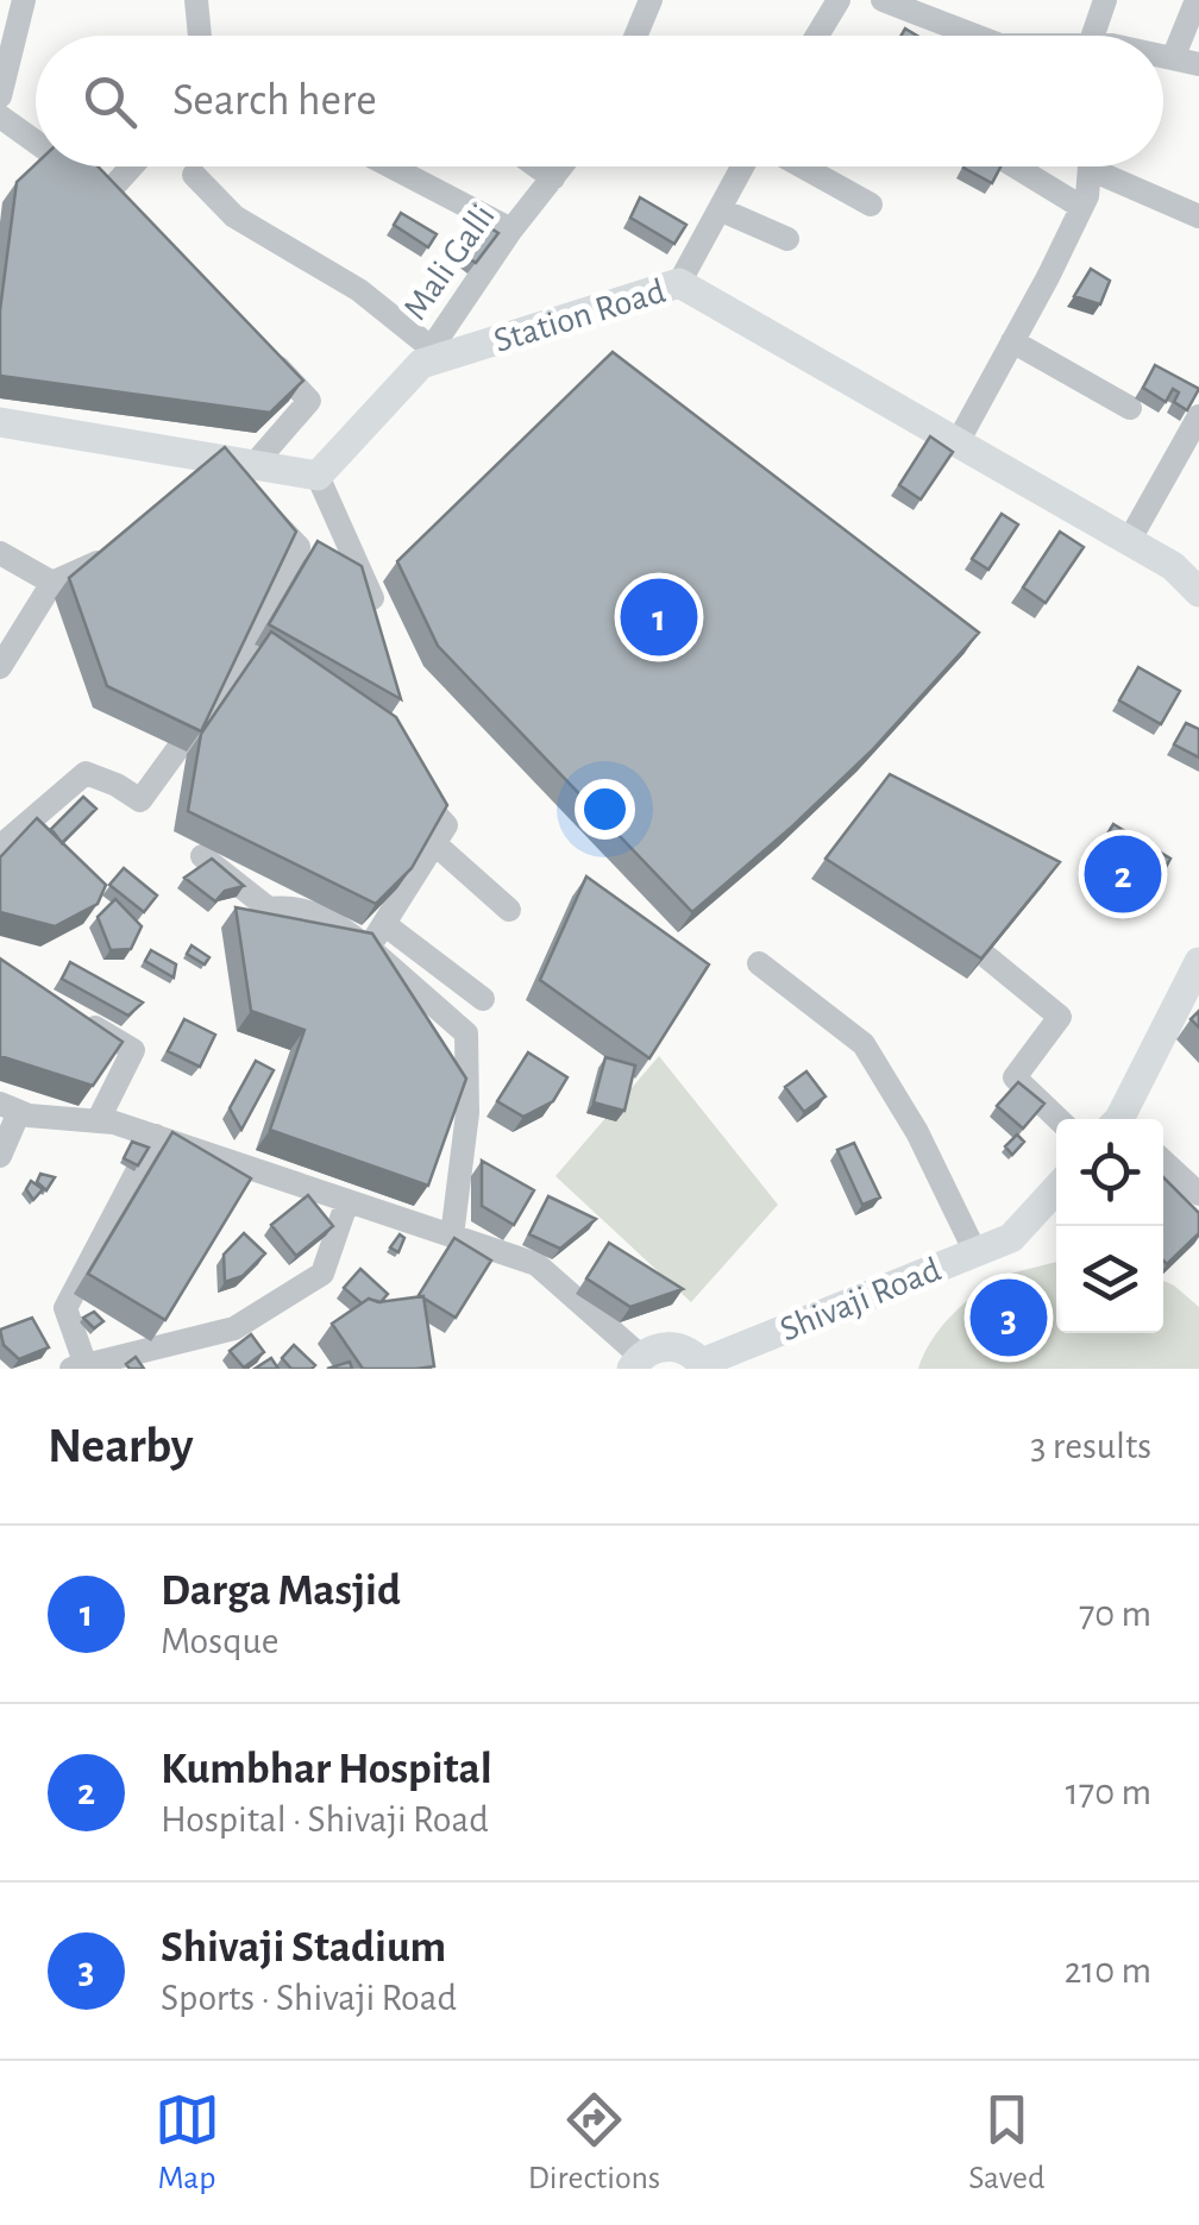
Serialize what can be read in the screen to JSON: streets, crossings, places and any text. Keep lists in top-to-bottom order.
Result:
{
  "streets": {
    "main road": ["Station Road", "Shivaji Road"],
    "street": ["Mali Galli"]
  },
  "crossings": [
    ["Mali Galli", "Station Road"]
  ],
  "page": {
    "search": "Search here",
    "pins": ["1", "2", "3"],
    "heading": ["Nearby", "3 results"],
    "list": [
      {
        "mark": "1",
        "name": "Darga Masjid",
        "note": "Mosque",
        "value": "70 m"
      },
      {
        "mark": "2",
        "name": "Kumbhar Hospital",
        "note": "Hospital · Shivaji Road",
        "value": "170 m"
      },
      {
        "mark": "3",
        "name": "Shivaji Stadium",
        "note": "Sports · Shivaji Road",
        "value": "210 m"
      }
    ],
    "nav": ["Map", "Directions", "Saved"]
  }
}
